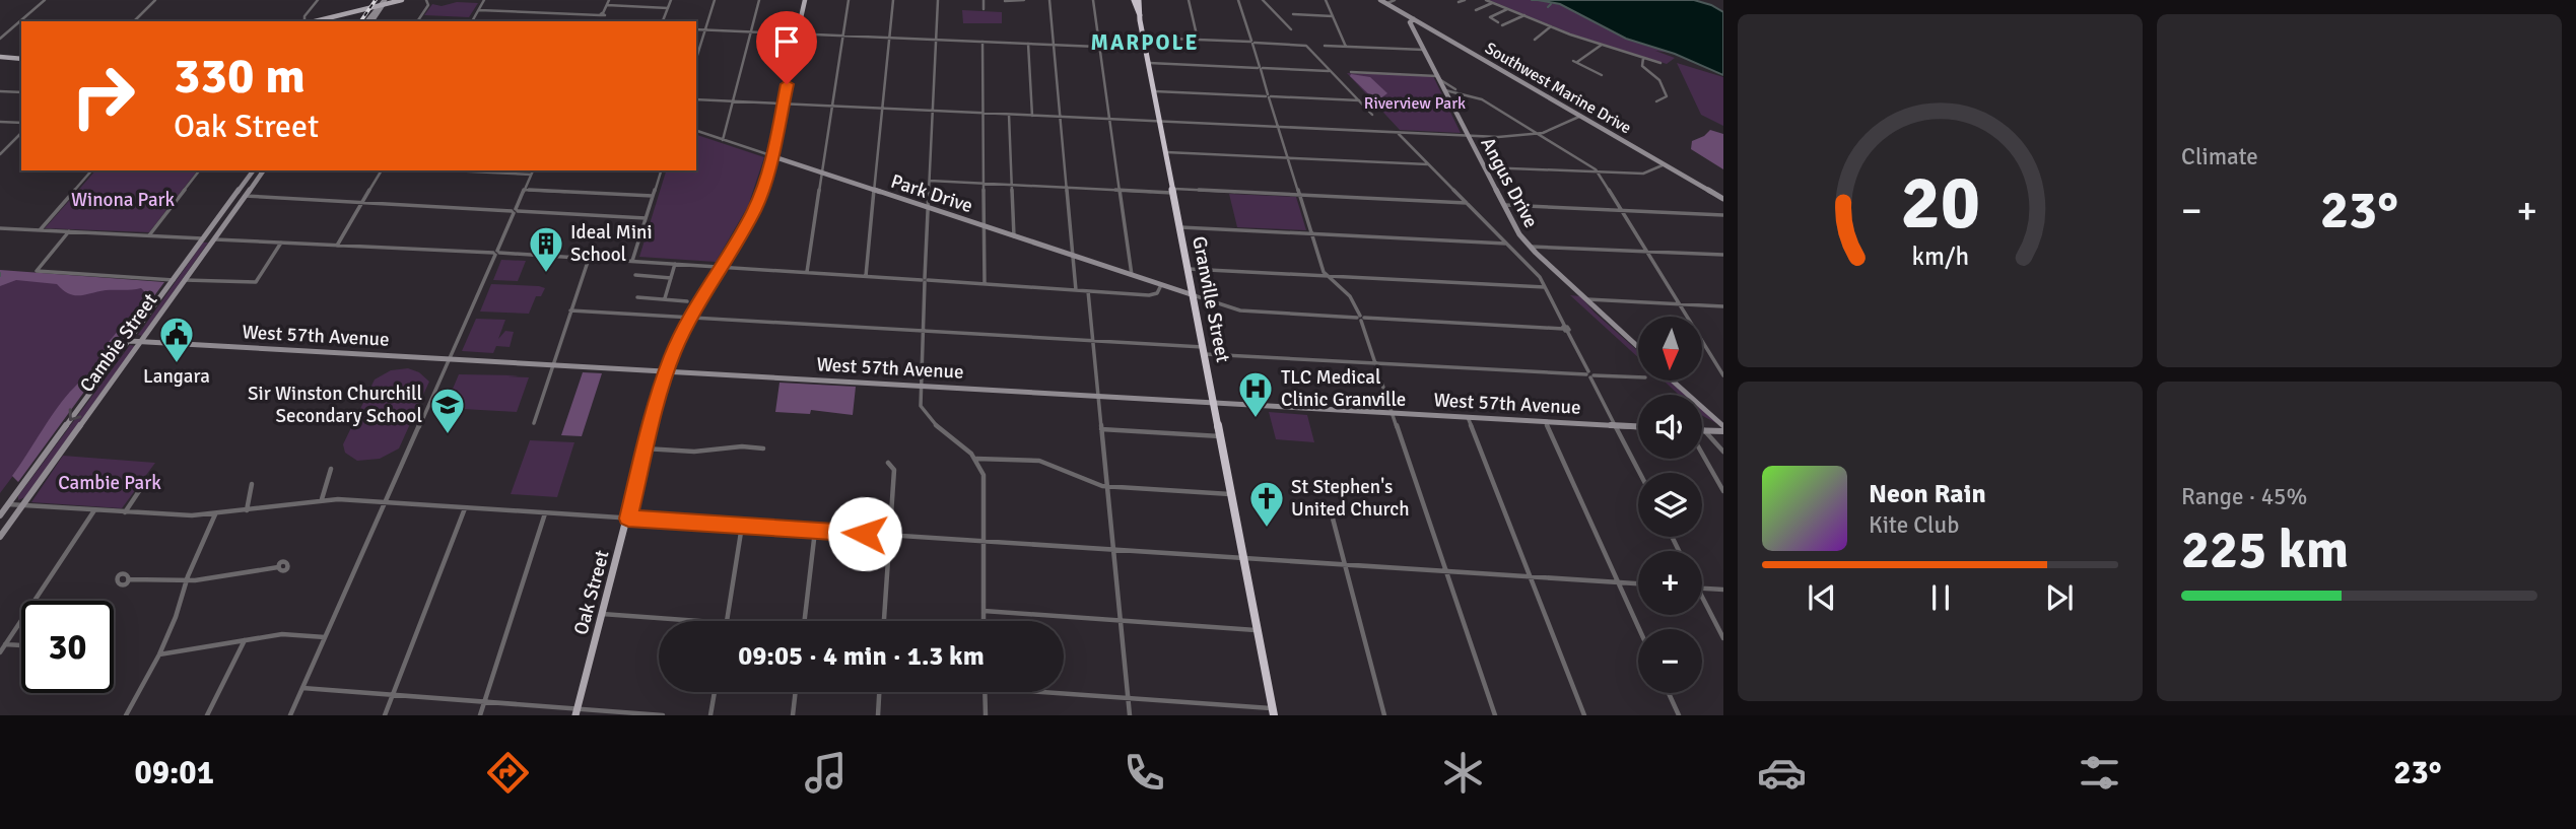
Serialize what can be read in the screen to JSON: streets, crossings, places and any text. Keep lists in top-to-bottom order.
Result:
{
  "streets": {
    "highway": ["Granville Street"],
    "main road": ["Oak Street"],
    "street": [
      "Southwest Marine Drive",
      "Angus Drive",
      "Park Drive",
      "West 57th Avenue",
      "Cambie Street"
    ]
  },
  "crossings": [
    ["Southwest Marine Drive", "Angus Drive"],
    ["Park Drive", "Granville Street"],
    ["Park Drive", "Oak Street"],
    ["Granville Street", "West 57th Avenue"],
    ["West 57th Avenue", "Cambie Street"],
    ["West 57th Avenue", "Oak Street"]
  ],
  "districts": ["MARPOLE"],
  "parks": ["Riverview Park", "Winona Park", "Cambie Park"],
  "places": {
    "building": ["Ideal Mini School"],
    "public building": ["Langara"],
    "hospital": ["TLC Medical Clinic Granville"],
    "school or university": ["Sir Winston Churchill Secondary School"],
    "church": ["St Stephen's United Church"]
  },
  "north": "bottom",
  "page": {
    "tile": [
      "Climate",
      ["Range · 45%", "225 km"]
    ],
    "turn": ["330 m", "Oak Street"],
    "heat": ["−", "23°", "+"],
    "map_buttons": ["+", "−"],
    "song": ["Neon Rain", "Kite Club"],
    "limit": "30",
    "trip": "09:05 · 4 min · 1.3 km",
    "tabs": ["09:01", "23°"],
    "gauge": ["20", "km/h"]
  }
}
